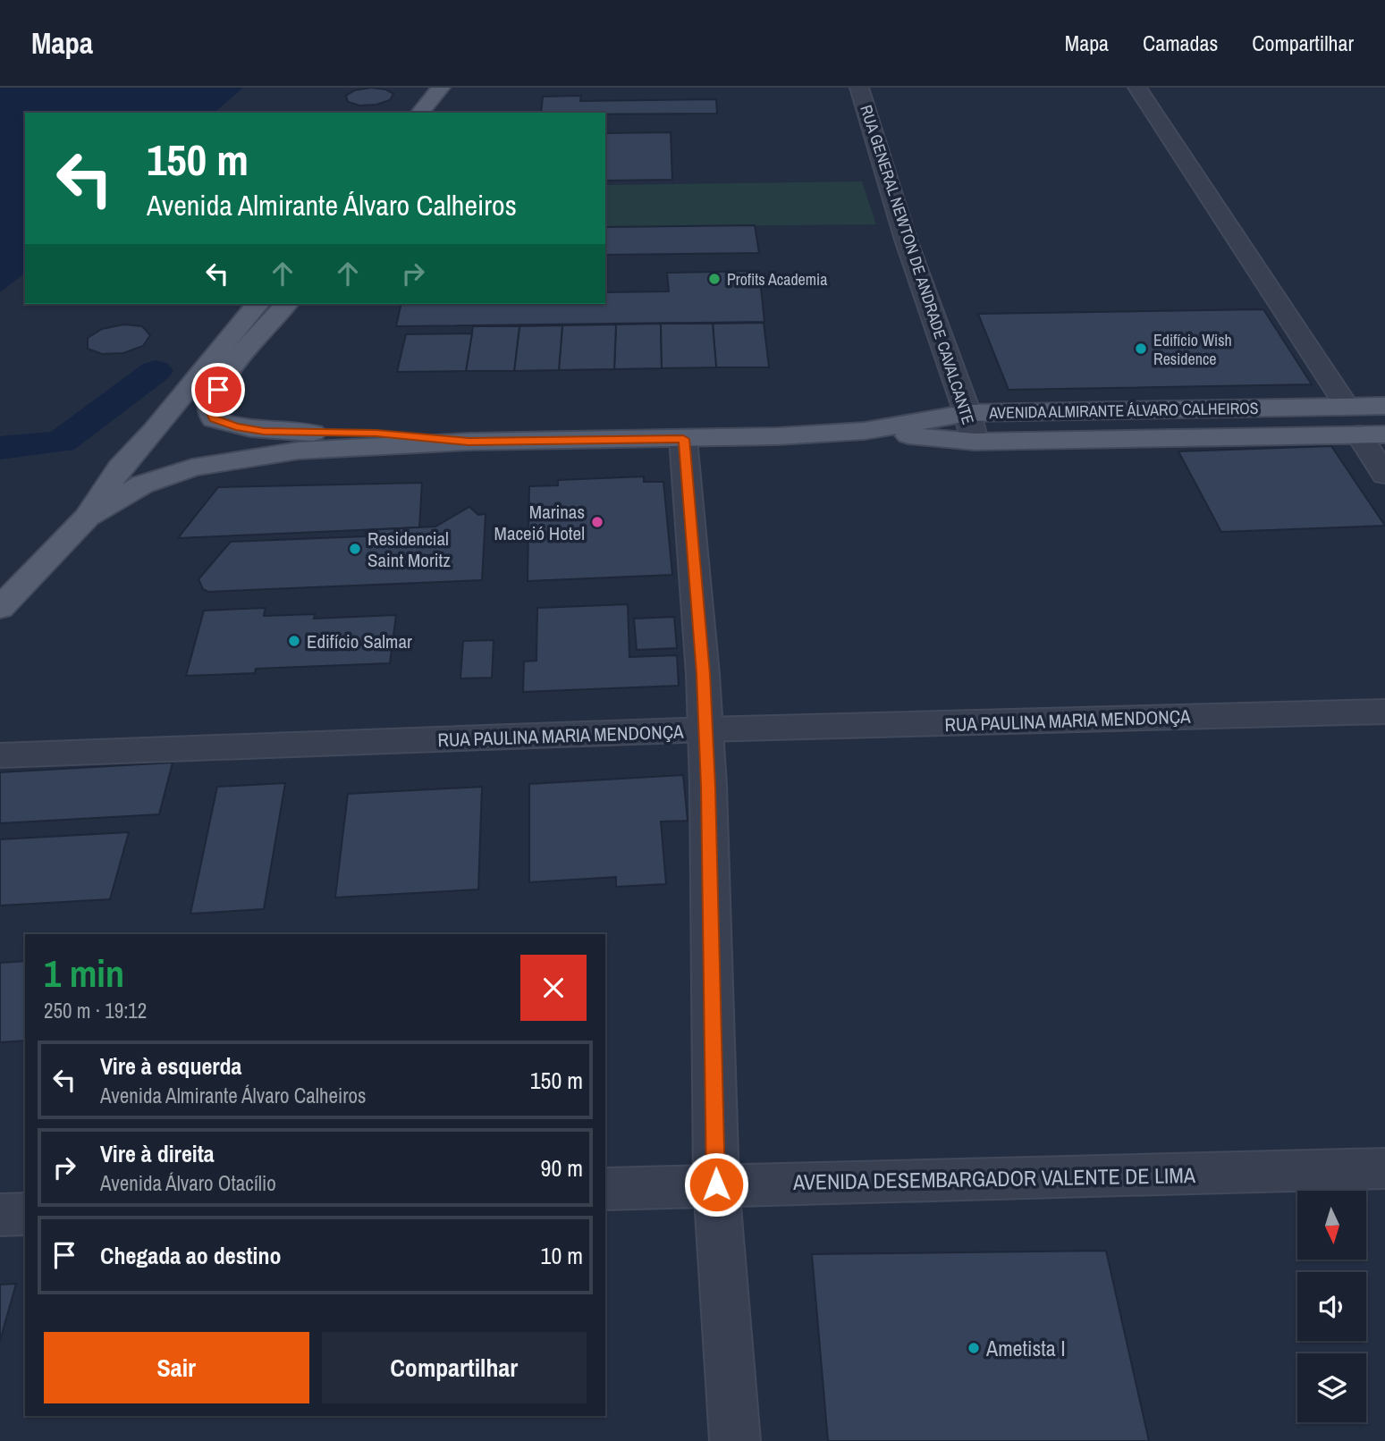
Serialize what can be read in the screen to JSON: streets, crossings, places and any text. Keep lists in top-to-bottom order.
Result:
{
  "streets": {
    "main road": ["AVENIDA ALMIRANTE ÁLVARO CALHEIROS"],
    "street": ["RUA GENERAL NEWTON DE ANDRADE CAVALCANTE", "RUA PAULINA MARIA MENDONÇA", "AVENIDA DESEMBARGADOR VALENTE DE LIMA"]
  },
  "crossings": [
    ["RUA GENERAL NEWTON DE ANDRADE CAVALCANTE", "AVENIDA ALMIRANTE ÁLVARO CALHEIROS"]
  ],
  "places": [
    "Profits Academia",
    "Edifício Wish Residence",
    "Marinas Maceió Hotel",
    "Residencial Saint Moritz",
    "Edifício Salmar",
    "Ametista I"
  ],
  "north": "bottom",
  "page": {
    "header": "Mapa",
    "nav": ["Mapa", "Camadas", "Compartilhar"],
    "turn": ["150 m", "Avenida Almirante Álvaro Calheiros"],
    "heading": ["1 min", "250 m · 19:12"],
    "list": [
      {
        "name": "Vire à esquerda",
        "note": "Avenida Almirante Álvaro Calheiros",
        "value": "150 m"
      },
      {
        "name": "Vire à direita",
        "note": "Avenida Álvaro Otacílio",
        "value": "90 m"
      },
      {
        "name": "Chegada ao destino",
        "value": "10 m"
      }
    ],
    "buttons": ["Sair", "Compartilhar"]
  }
}
